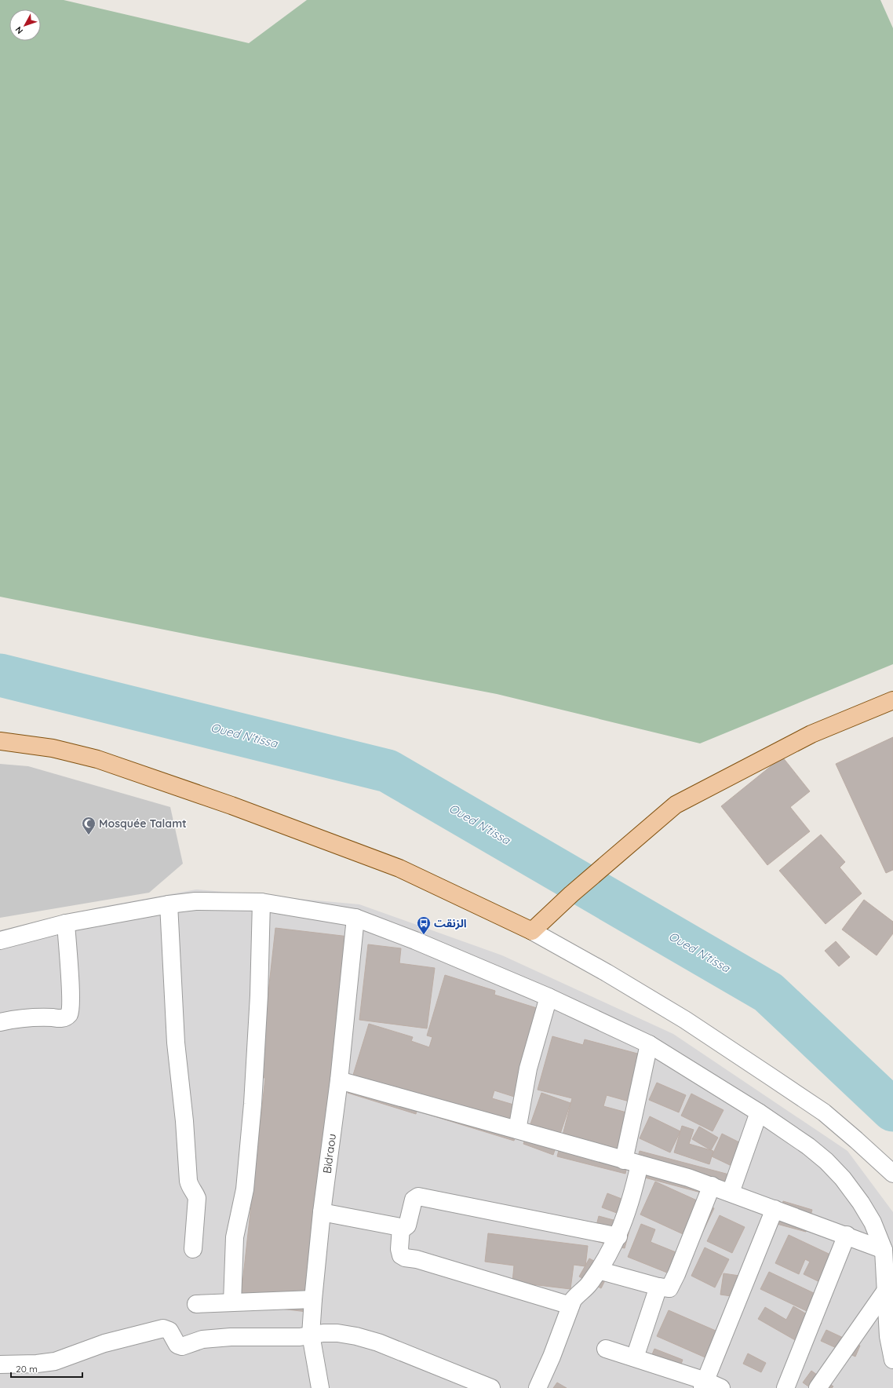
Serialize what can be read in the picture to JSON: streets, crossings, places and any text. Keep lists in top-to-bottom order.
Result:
{
  "streets": {
    "street": ["Bidraou"]
  },
  "water": ["Oued N'tissa"],
  "places": {
    "mosque": ["Mosquée Talamt"],
    "bus stop": ["الزنقت"]
  },
  "scale_bar": "20 m",
  "north": "bottom left"
}
